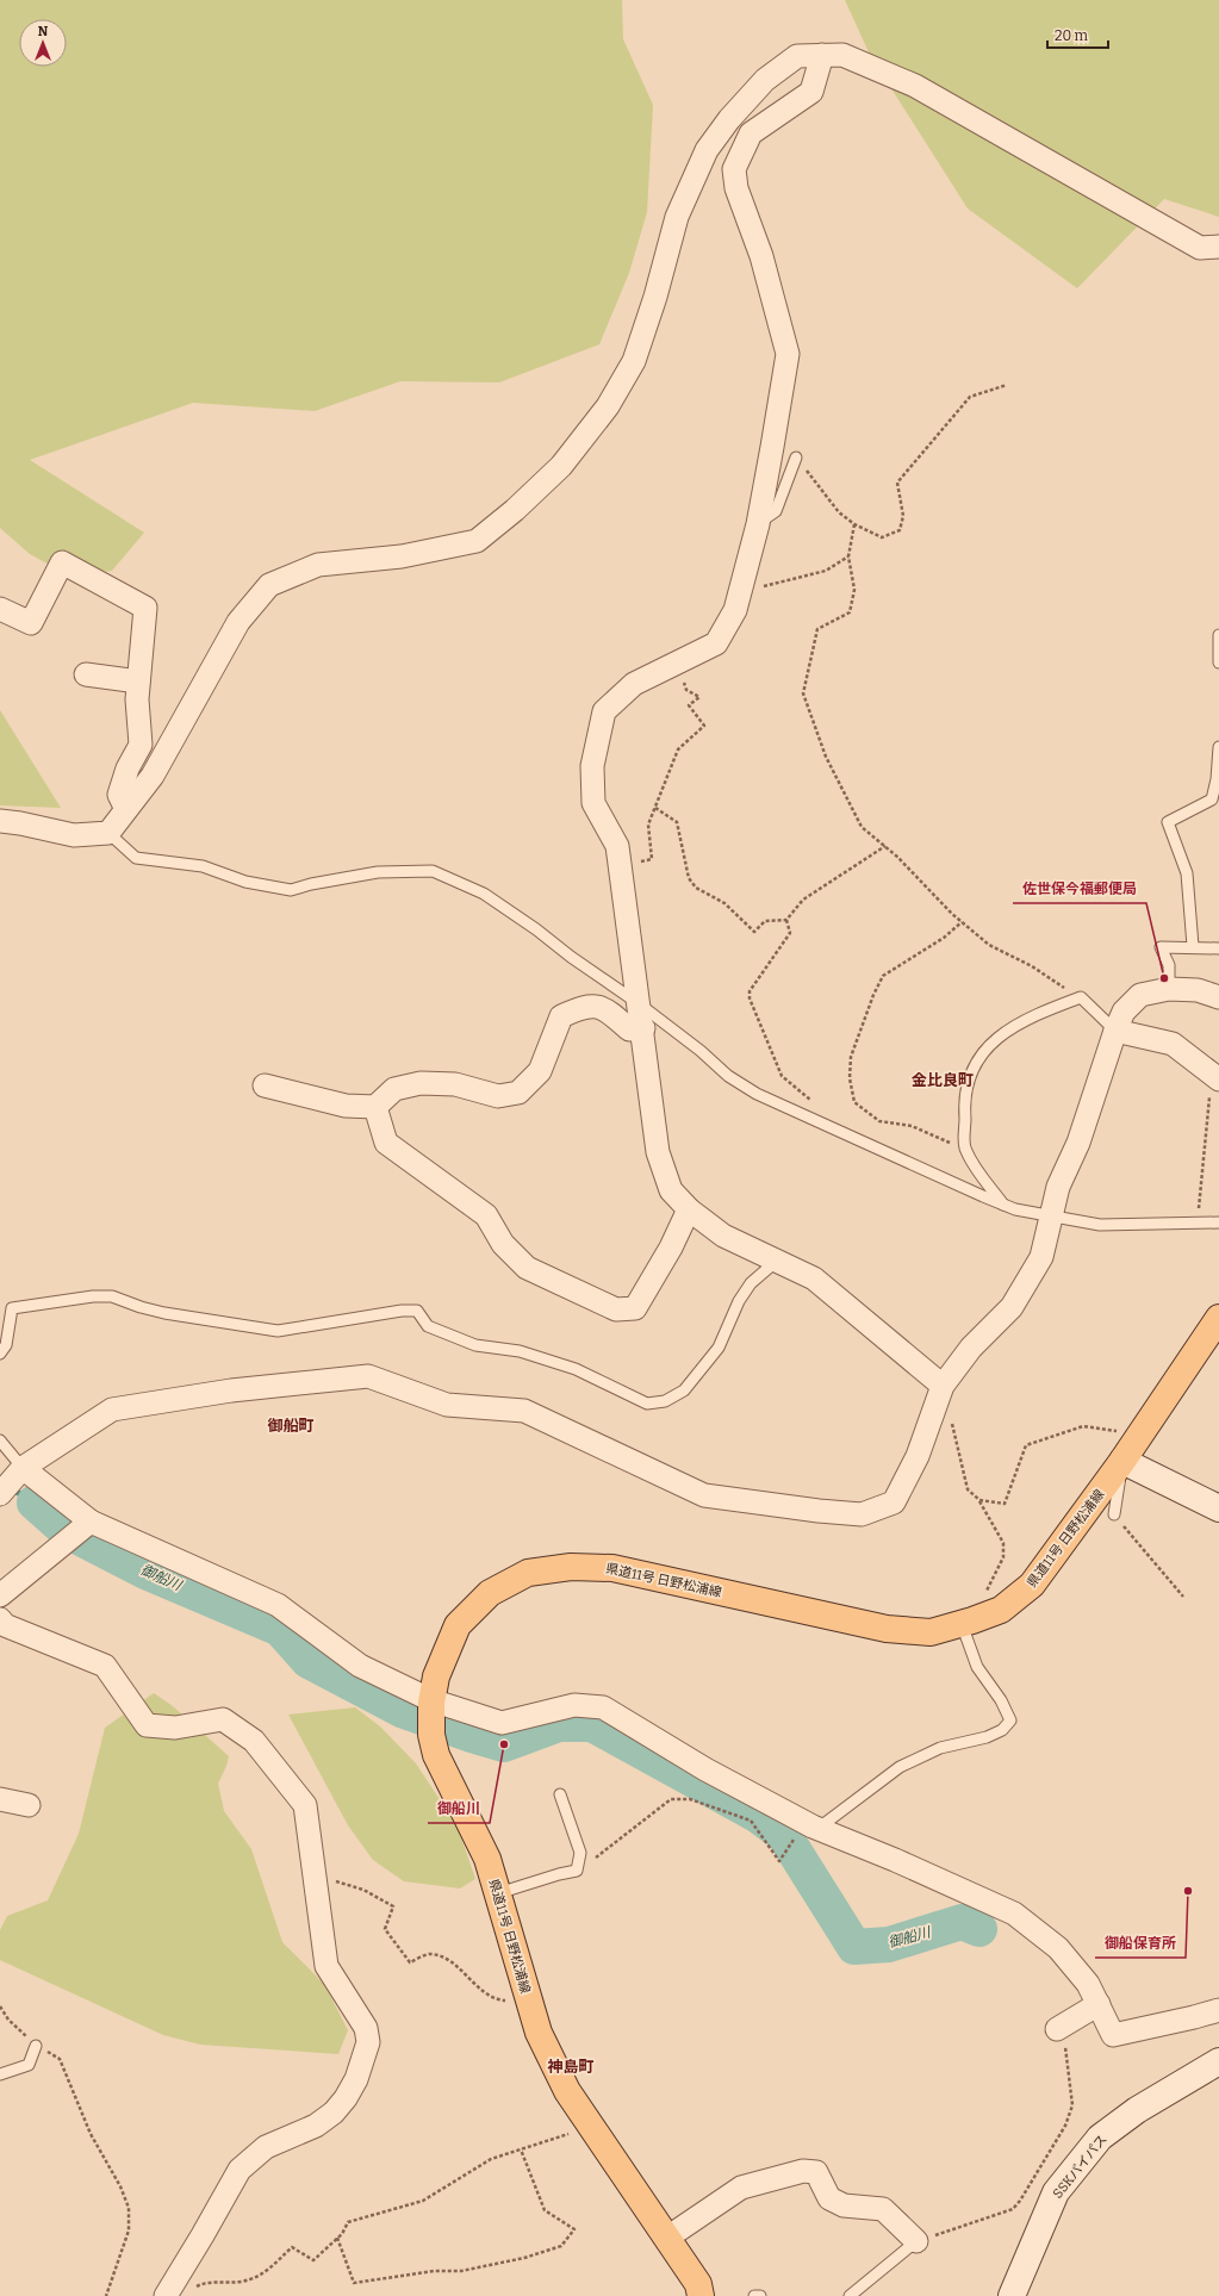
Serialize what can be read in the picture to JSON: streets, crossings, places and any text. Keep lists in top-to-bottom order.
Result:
{
  "streets": {
    "main road": ["県道11号 日野松浦線"],
    "street": ["SSKバイパス"]
  },
  "districts": ["金比良町", "御船町", "神島町"],
  "water": ["御船川"],
  "places": ["佐世保今福郵便局", "御船川", "御船保育所"],
  "scale_bar": "20 m",
  "north": "top"
}
